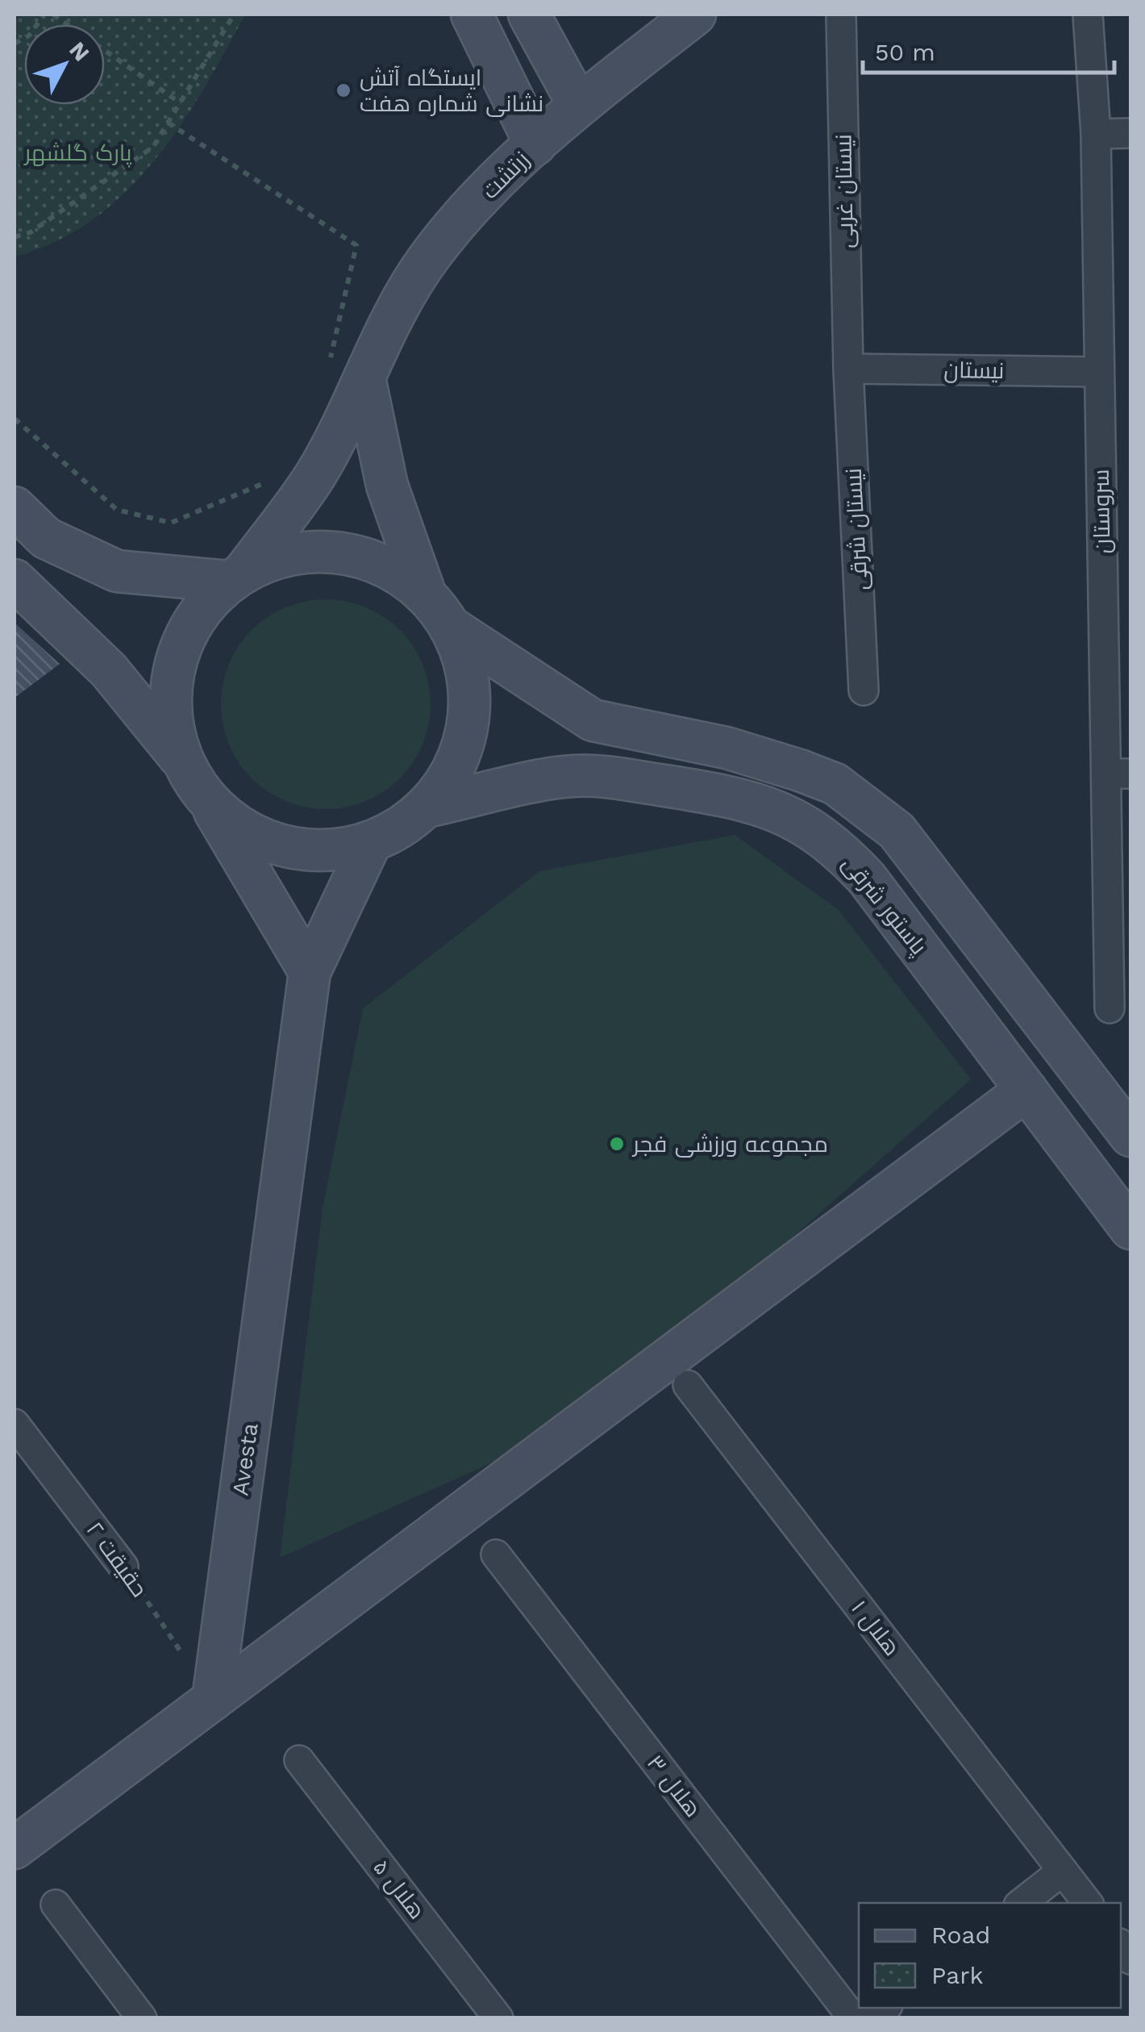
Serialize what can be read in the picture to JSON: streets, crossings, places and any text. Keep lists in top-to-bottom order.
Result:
{
  "streets": {
    "main road": ["زرتشت", "پاستور شرقی", "Avesta"],
    "street": [
      "نیستان غربی",
      "نیستان",
      "سروستان",
      "نیستان شرقی",
      "حقیقت ۲",
      "هلال ۱",
      "هلال ۳",
      "هلال ۵"
    ]
  },
  "crossings": [
    ["نیستان غربی", "نیستان"],
    ["نیستان غربی", "نیستان شرقی"],
    ["نیستان", "سروستان"],
    ["نیستان", "نیستان شرقی"],
    ["Avesta", "حقیقت ۲"]
  ],
  "parks": ["پارک گلشهر"],
  "places": ["ایستگاه آتش نشانی شماره هفت", "مجموعه ورزشی فجر"],
  "legend": ["Road", "Park"],
  "scale_bar": "50 m",
  "north": "top right"
}
